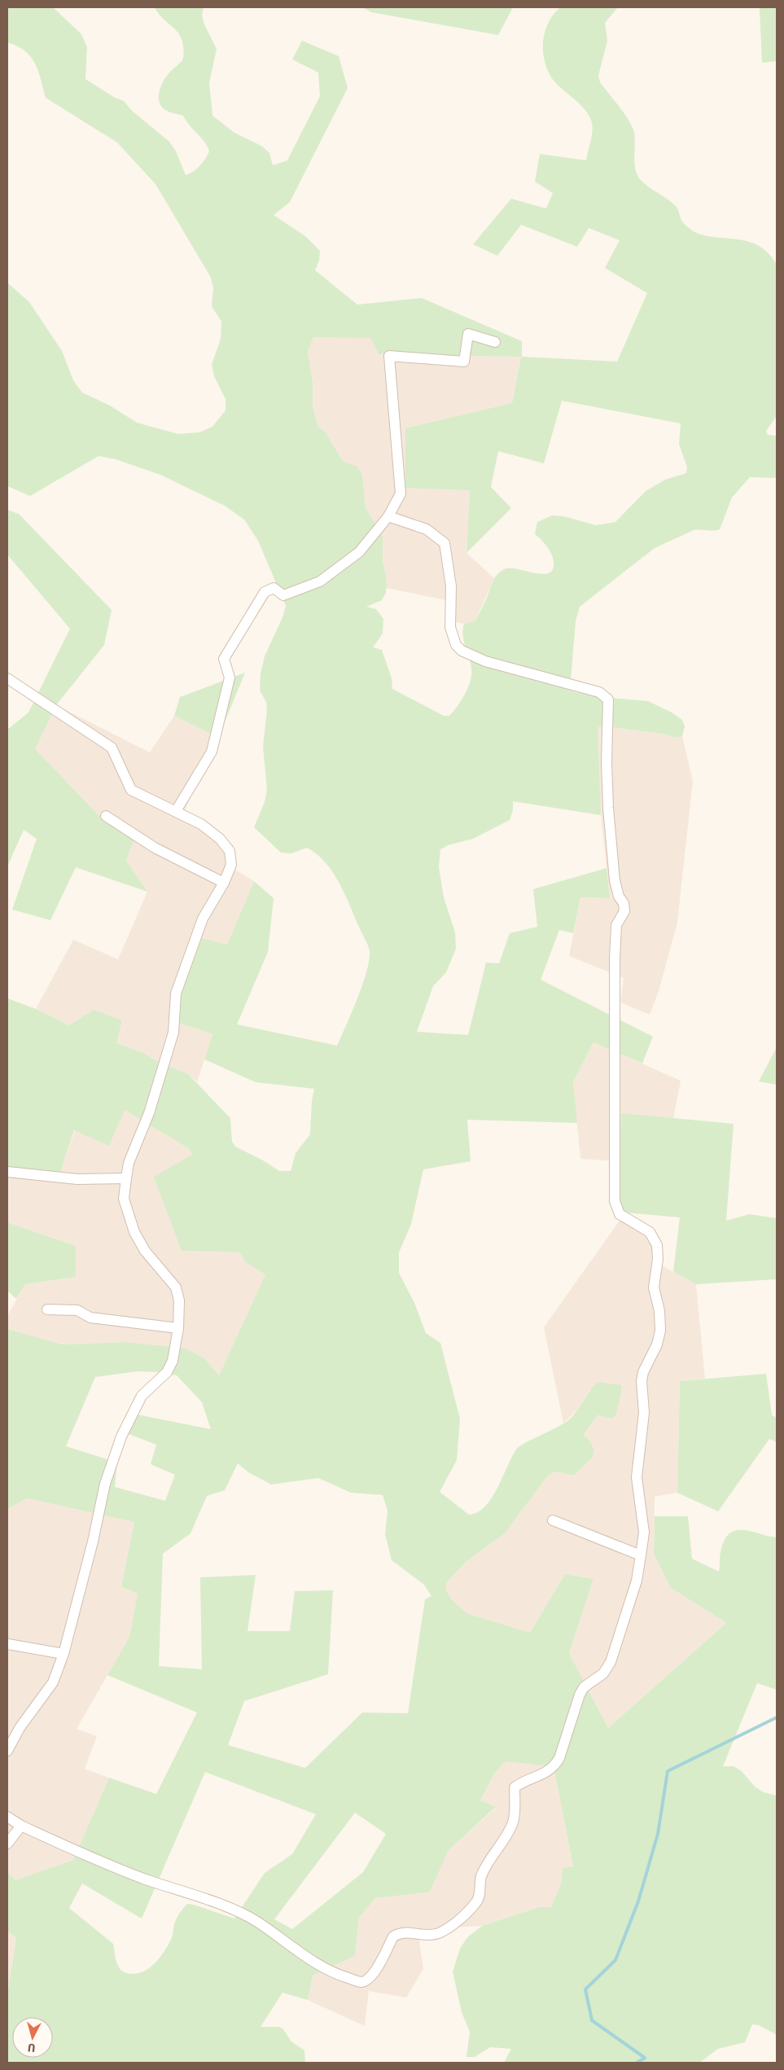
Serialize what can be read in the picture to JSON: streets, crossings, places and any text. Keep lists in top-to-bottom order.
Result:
{
  "north": "bottom"
}
